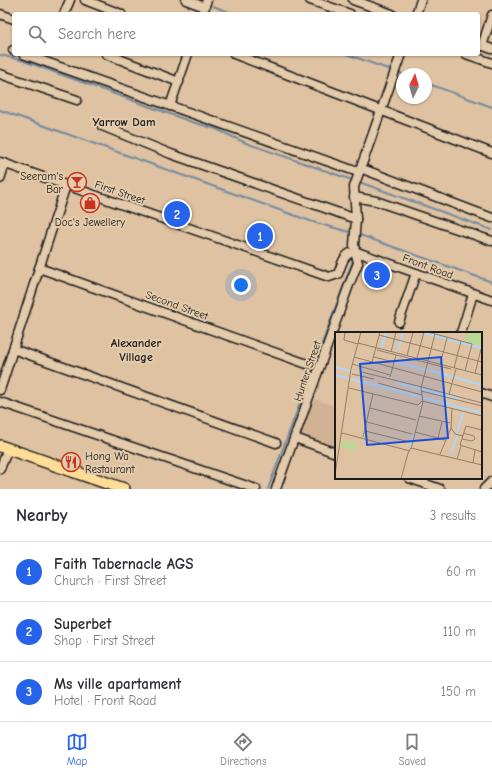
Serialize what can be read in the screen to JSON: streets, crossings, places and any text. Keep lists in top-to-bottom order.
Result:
{
  "streets": {
    "street": [
      "First Street",
      "Front Road",
      "Second Street",
      "Hunter Street"
    ]
  },
  "crossings": [
    ["First Street", "Front Road"],
    ["First Street", "Hunter Street"],
    ["Front Road", "Hunter Street"]
  ],
  "districts": ["Yarrow Dam", "Alexander Village"],
  "places": {
    "bar": ["Seeram's Bar"],
    "shop": ["Doc's Jewellery"],
    "restaurant": ["Hong Wa Restaurant"]
  },
  "north": "top",
  "page": {
    "search": "Search here",
    "pins": ["2", "1", "3"],
    "heading": ["Nearby", "3 results"],
    "list": [
      {
        "mark": "1",
        "name": "Faith Tabernacle AGS",
        "note": "Church · First Street",
        "value": "60 m"
      },
      {
        "mark": "2",
        "name": "Superbet",
        "note": "Shop · First Street",
        "value": "110 m"
      },
      {
        "mark": "3",
        "name": "Ms ville apartament",
        "note": "Hotel · Front Road",
        "value": "150 m"
      }
    ],
    "nav": ["Map", "Directions", "Saved"]
  }
}
